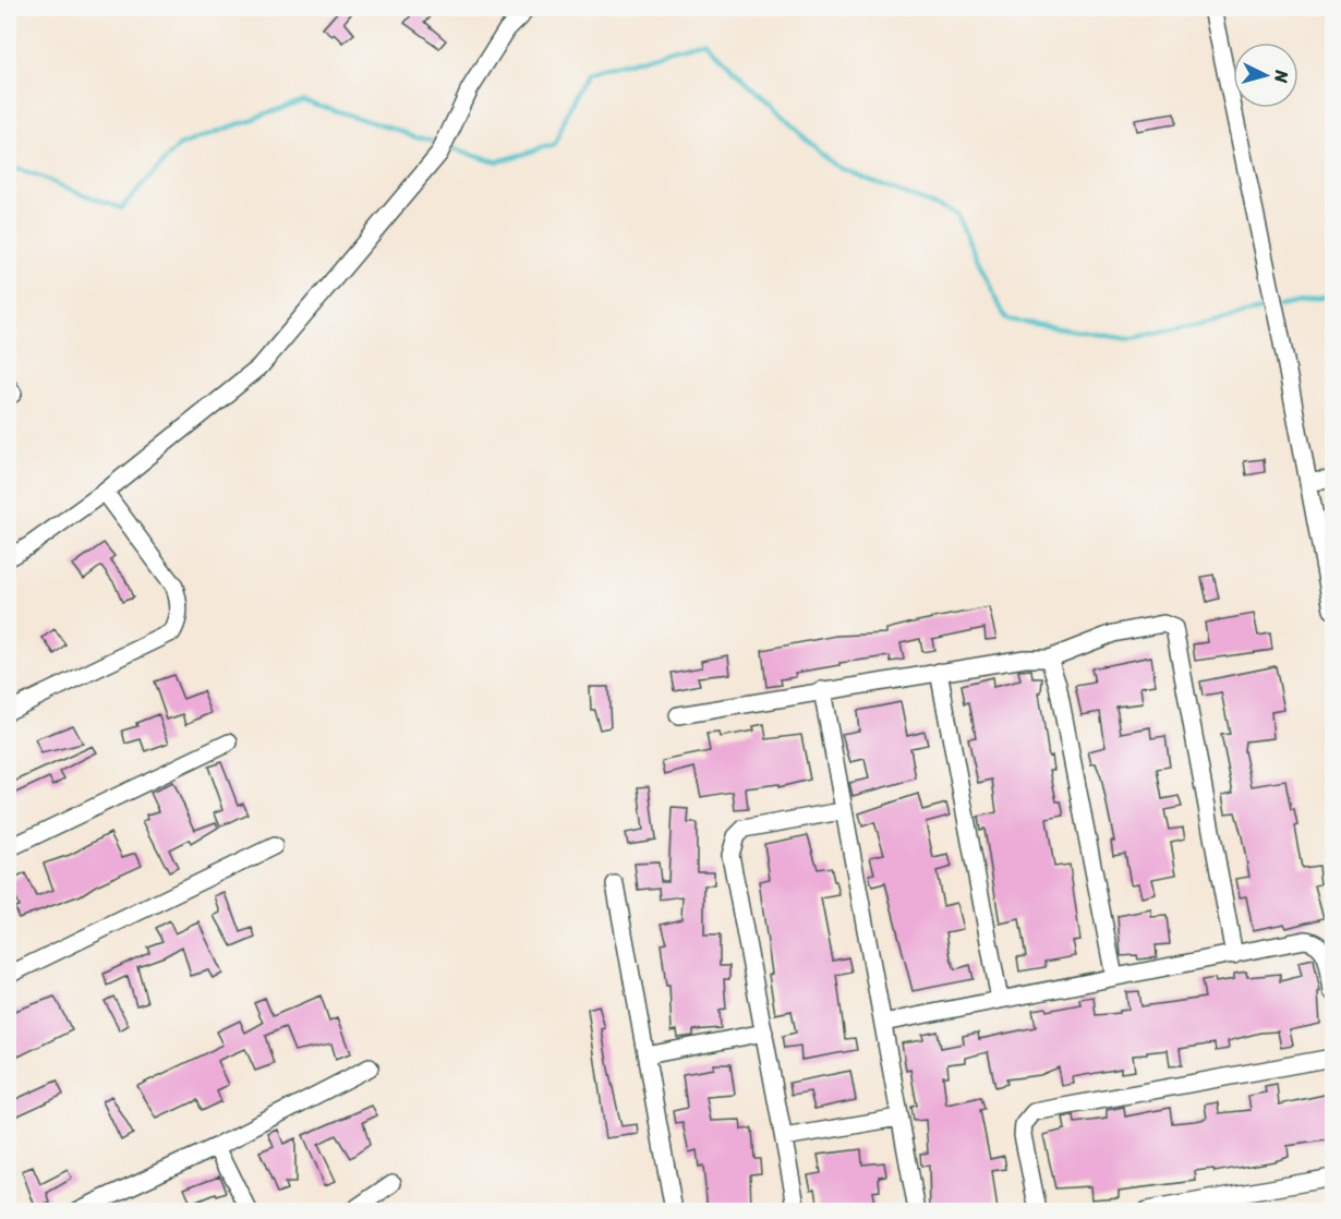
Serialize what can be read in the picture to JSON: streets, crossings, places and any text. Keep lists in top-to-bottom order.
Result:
{
  "north": "right"
}
